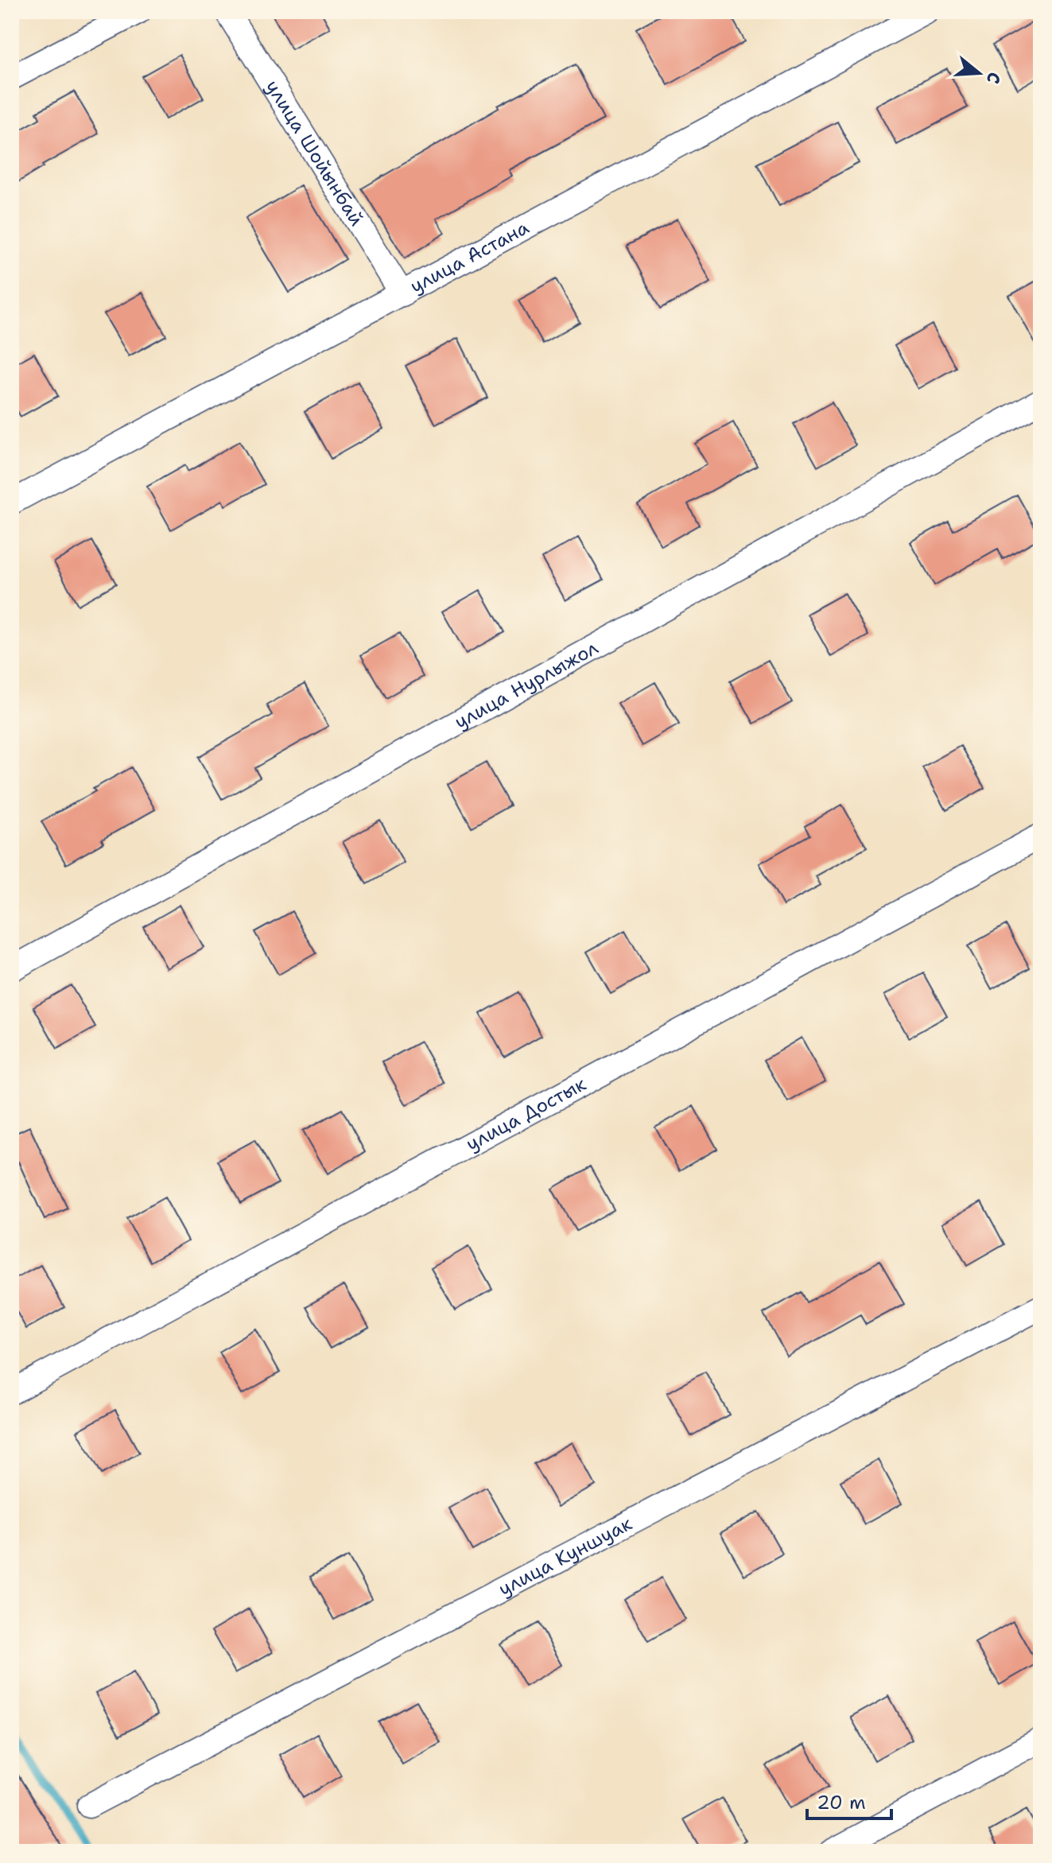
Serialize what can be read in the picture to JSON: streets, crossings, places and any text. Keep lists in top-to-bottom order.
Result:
{
  "streets": {
    "street": [
      "улица Шойынбай",
      "улица Астана",
      "улица Нурлыжол",
      "улица Достык",
      "улица Куншуак"
    ]
  },
  "crossings": [
    ["улица Шойынбай", "улица Астана"]
  ],
  "scale_bar": "20 m",
  "north": "right"
}
